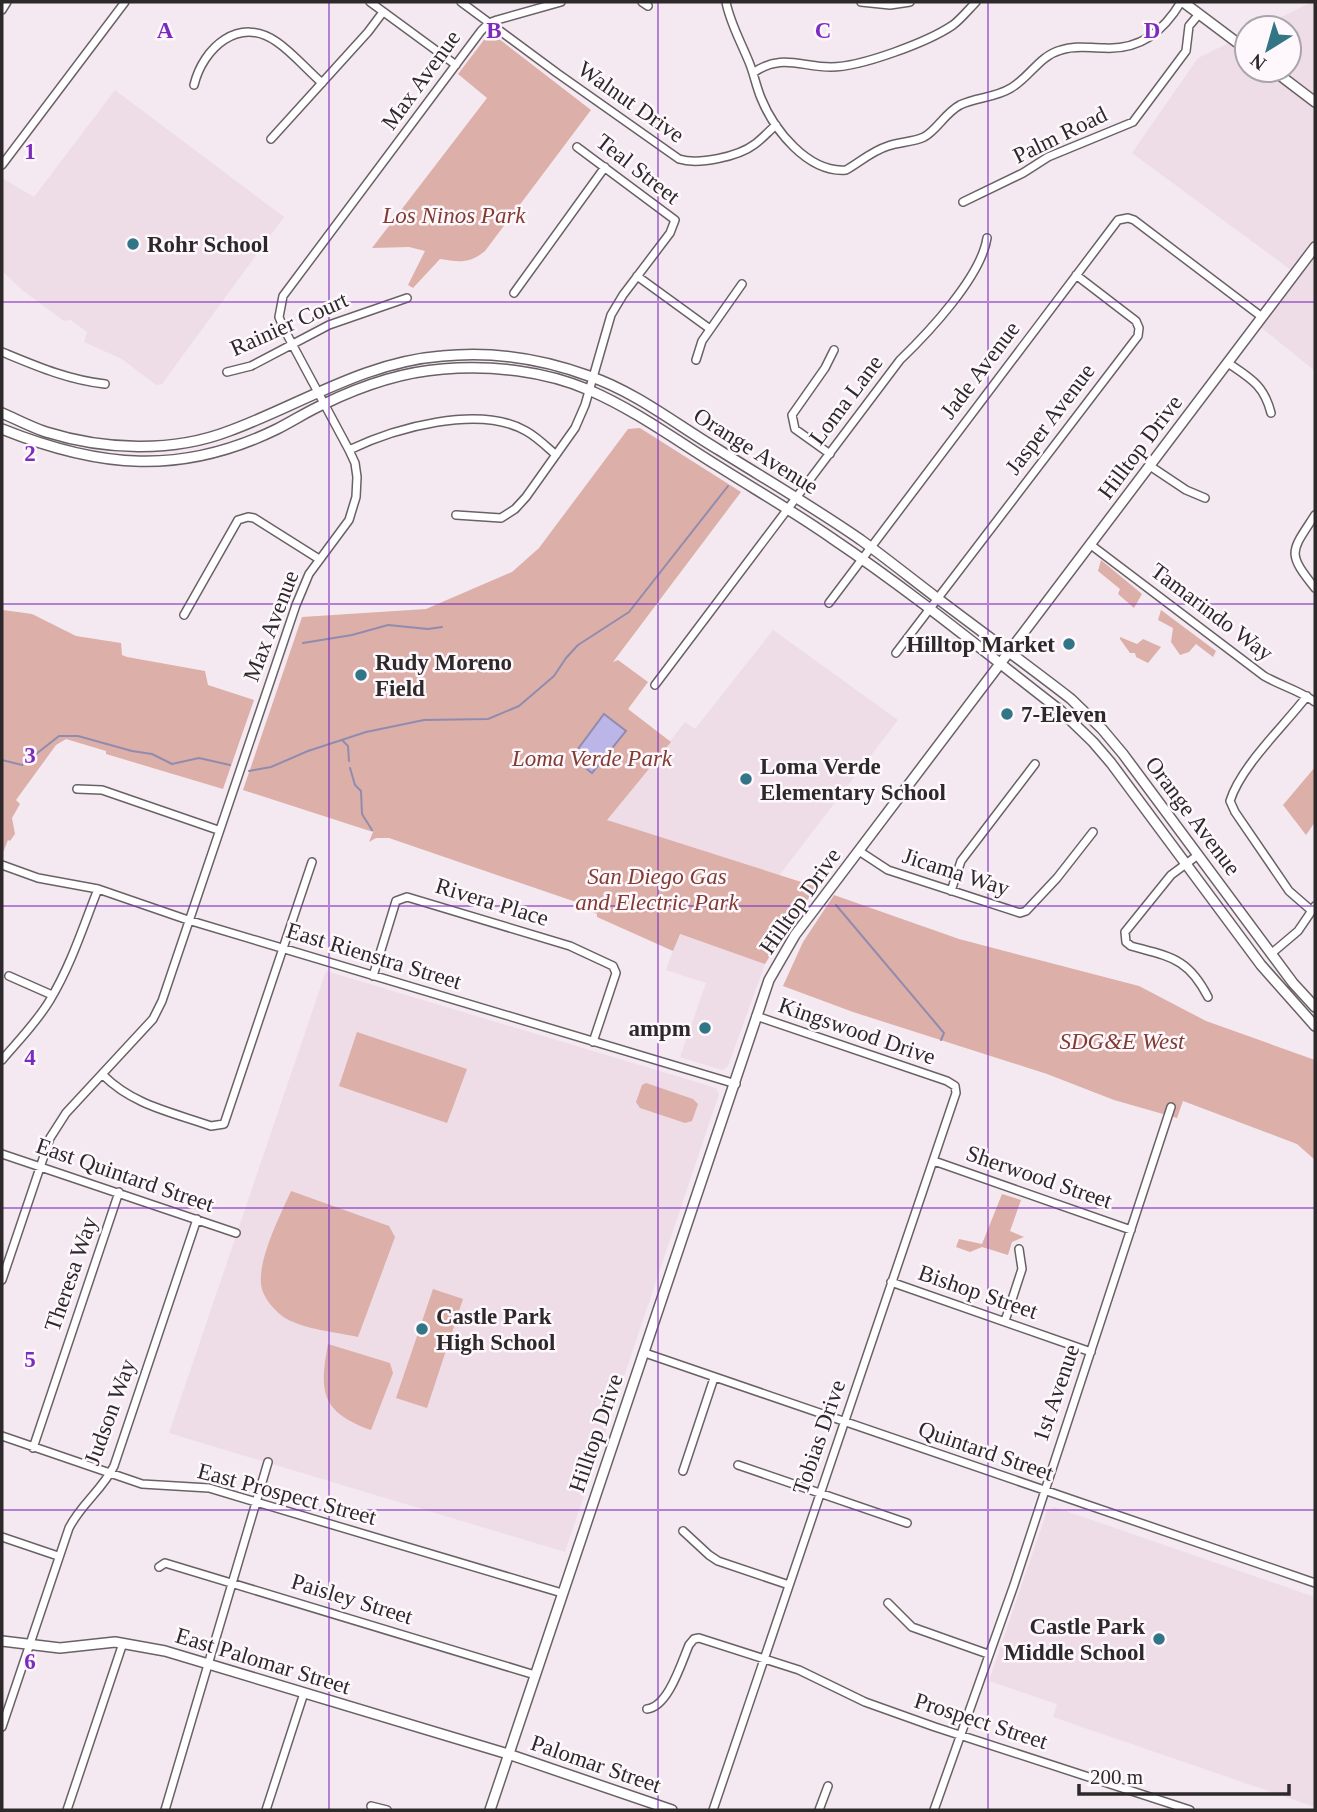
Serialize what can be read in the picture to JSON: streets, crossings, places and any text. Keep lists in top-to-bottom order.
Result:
{
  "streets": {
    "main road": [
      "Hilltop Drive",
      "Orange Avenue",
      "East Palomar Street",
      "Palomar Street"
    ],
    "street": [
      "Max Avenue",
      "Walnut Drive",
      "Palm Road",
      "Teal Street",
      "Rainier Court",
      "Jade Avenue",
      "Loma Lane",
      "Jasper Avenue",
      "Tamarindo Way",
      "Jicama Way",
      "Rivera Place",
      "East Rienstra Street",
      "Kingswood Drive",
      "East Quintard Street",
      "Sherwood Street",
      "Theresa Way",
      "Bishop Street",
      "1st Avenue",
      "Judson Way",
      "Tobias Drive",
      "Quintard Street",
      "East Prospect Street",
      "Paisley Street",
      "Prospect Street"
    ]
  },
  "crossings": [
    ["Max Avenue", "Walnut Drive"],
    ["Max Avenue", "Rainier Court"],
    ["Max Avenue", "Orange Avenue"],
    ["Max Avenue", "East Rienstra Street"],
    ["Max Avenue", "East Quintard Street"],
    ["Jade Avenue", "Jasper Avenue"],
    ["Jade Avenue", "Hilltop Drive"],
    ["Jade Avenue", "Orange Avenue"],
    ["Loma Lane", "Orange Avenue"],
    ["Jasper Avenue", "Orange Avenue"],
    ["Hilltop Drive", "Orange Avenue"],
    ["Hilltop Drive", "Tamarindo Way"],
    ["Hilltop Drive", "Jicama Way"],
    ["Hilltop Drive", "East Rienstra Street"],
    ["Hilltop Drive", "Kingswood Drive"],
    ["Hilltop Drive", "Quintard Street"],
    ["Hilltop Drive", "East Prospect Street"],
    ["Hilltop Drive", "Paisley Street"],
    ["Hilltop Drive", "East Palomar Street"],
    ["Hilltop Drive", "Palomar Street"],
    ["Rivera Place", "East Rienstra Street"],
    ["Kingswood Drive", "Tobias Drive"],
    ["East Quintard Street", "Theresa Way"],
    ["East Quintard Street", "Judson Way"],
    ["Sherwood Street", "1st Avenue"],
    ["Sherwood Street", "Tobias Drive"],
    ["Theresa Way", "East Prospect Street"],
    ["Bishop Street", "1st Avenue"],
    ["Bishop Street", "Tobias Drive"],
    ["1st Avenue", "Quintard Street"],
    ["1st Avenue", "Prospect Street"],
    ["Judson Way", "East Prospect Street"],
    ["Judson Way", "East Palomar Street"],
    ["Tobias Drive", "Quintard Street"],
    ["Tobias Drive", "Prospect Street"],
    ["East Palomar Street", "Palomar Street"]
  ],
  "parks": [
    "Los Ninos Park",
    "Loma Verde Park",
    "San Diego Gas and Electric Park",
    "SDG&E West"
  ],
  "places": [
    "Rohr School",
    "Hilltop Market",
    "Rudy Moreno Field",
    "7-Eleven",
    "Loma Verde Elementary School",
    "ampm",
    "Castle Park High School",
    "Castle Park Middle School"
  ],
  "scale_bar": "200 m",
  "north": "bottom left",
  "grid": {
    "columns": [
      "A",
      "B",
      "C",
      "D"
    ],
    "rows": [
      "1",
      "2",
      "3",
      "4",
      "5",
      "6"
    ]
  }
}
